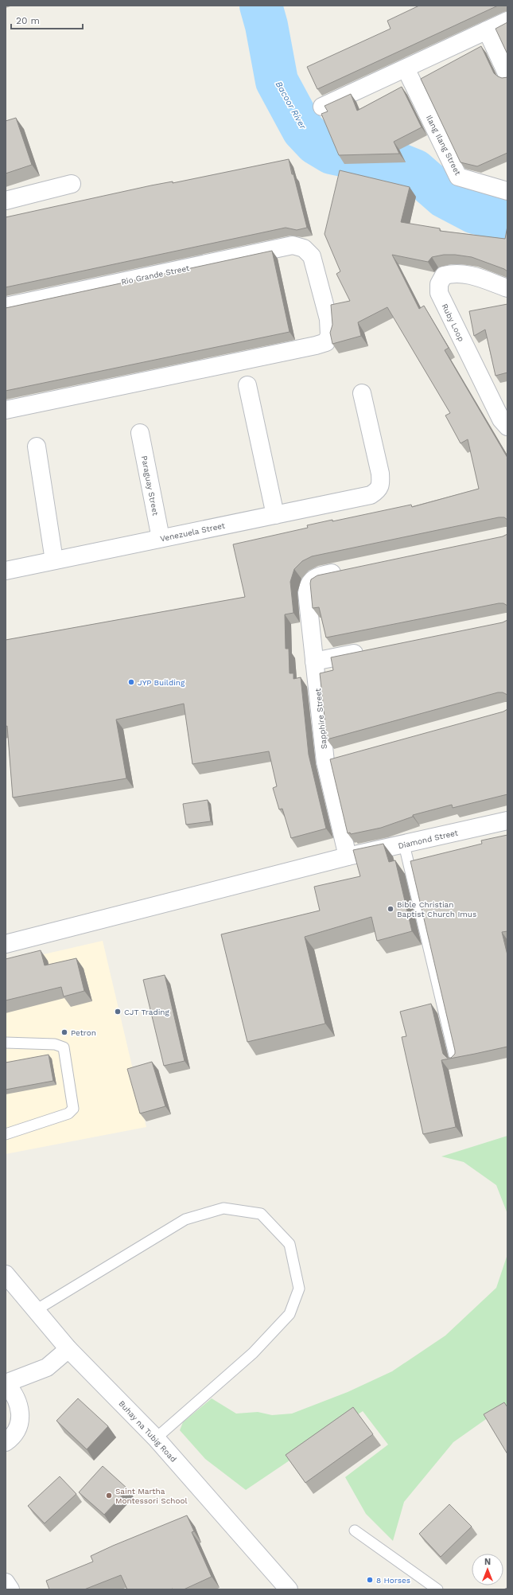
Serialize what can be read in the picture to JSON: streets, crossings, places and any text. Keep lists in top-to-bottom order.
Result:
{
  "streets": {
    "street": [
      "Ilang Ilang Street",
      "Rio Grande Street",
      "Ruby Loop",
      "Paraguay Street",
      "Venezuela Street",
      "Sapphire Street",
      "Diamond Street",
      "Buhay na Tubig Road"
    ]
  },
  "crossings": [
    ["Paraguay Street", "Venezuela Street"],
    ["Sapphire Street", "Diamond Street"]
  ],
  "water": ["Bacoor River"],
  "places": [
    "JYP Building",
    "Bible Christian Baptist Church Imus",
    "CJT Trading",
    "Petron",
    "Saint Martha Montessori School",
    "8 Horses"
  ],
  "scale_bar": "20 m",
  "north": "top"
}
